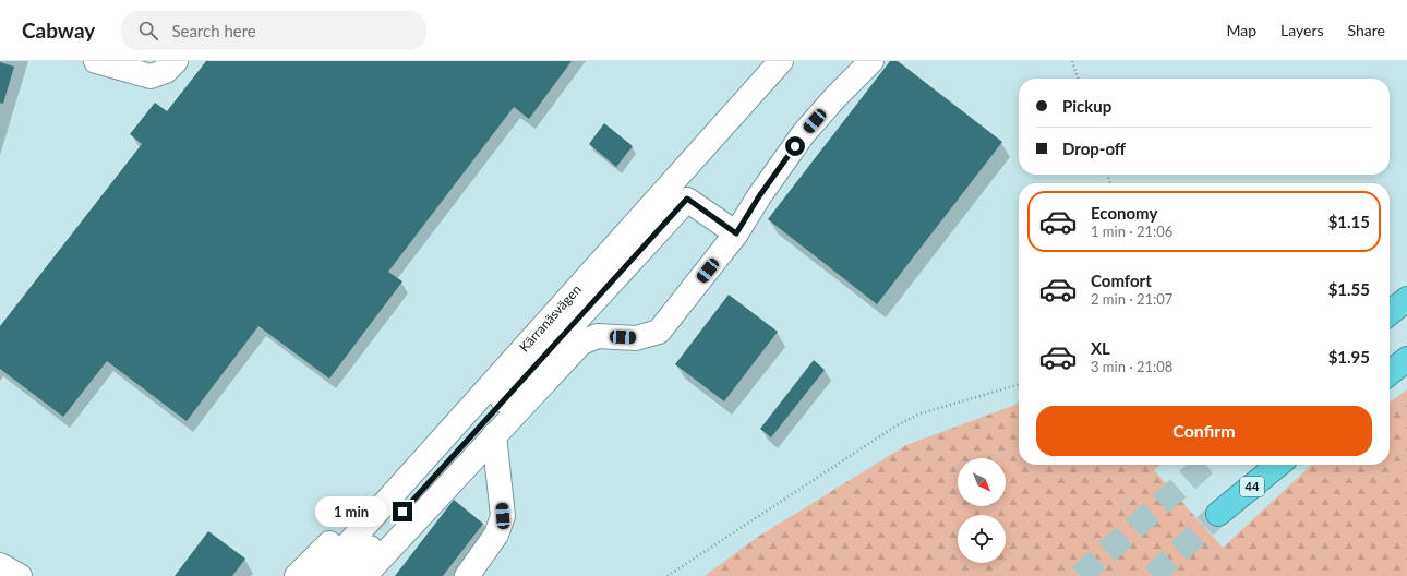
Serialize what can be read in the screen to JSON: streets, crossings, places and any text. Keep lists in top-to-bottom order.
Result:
{
  "streets": {
    "highway": ["44"],
    "street": ["Kärranäsvägen"]
  },
  "north": "bottom right",
  "page": {
    "header": "Cabway",
    "search": "Search here",
    "nav": ["Map", "Layers", "Share"],
    "banner": ["Pickup", "Drop-off"],
    "list": [
      {
        "name": "Economy",
        "note": "1 min · 21:06",
        "value": "$1.15"
      },
      {
        "name": "Comfort",
        "note": "2 min · 21:07",
        "value": "$1.55"
      },
      {
        "name": "XL",
        "note": "3 min · 21:08",
        "value": "$1.95"
      }
    ],
    "buttons": "Confirm",
    "bubble": "1 min"
  }
}
